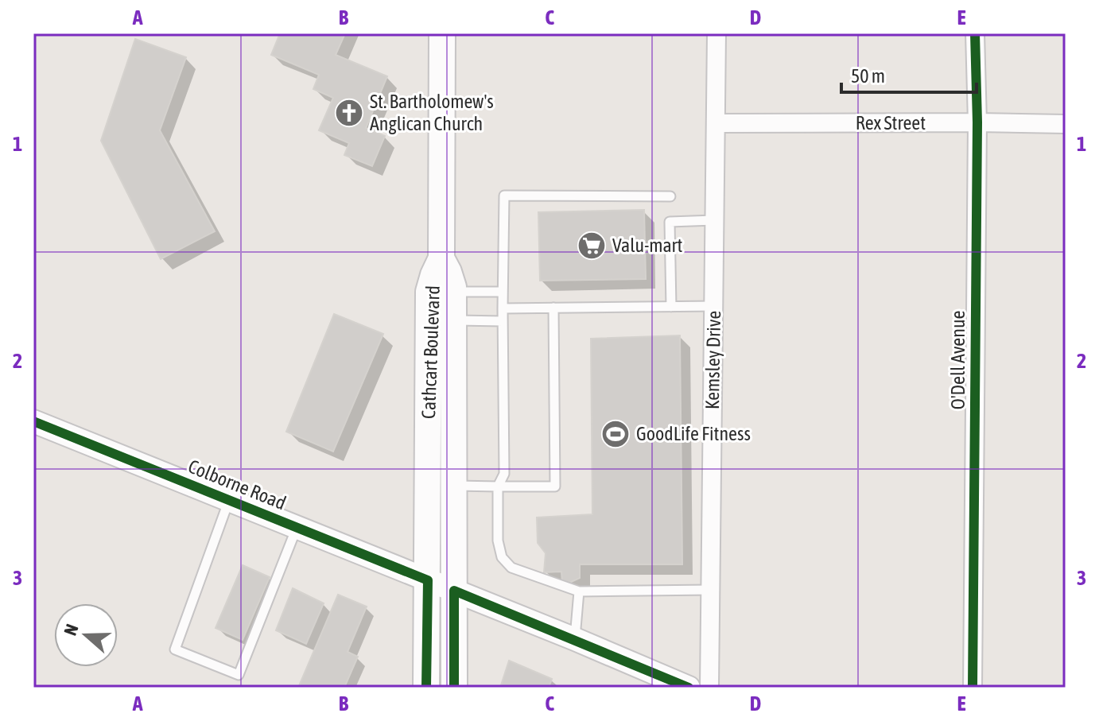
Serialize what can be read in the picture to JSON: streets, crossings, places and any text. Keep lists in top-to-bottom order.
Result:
{
  "streets": {
    "main road": ["Cathcart Boulevard"],
    "street": [
      "Rex Street",
      "Kemsley Drive",
      "O'Dell Avenue",
      "Colborne Road"
    ]
  },
  "crossings": [
    ["Rex Street", "Kemsley Drive"],
    ["Rex Street", "O'Dell Avenue"],
    ["Cathcart Boulevard", "Colborne Road"]
  ],
  "places": {
    "church": ["St. Bartholomew's Anglican Church"],
    "supermarket": ["Valu-mart"],
    "sports": ["GoodLife Fitness"]
  },
  "scale_bar": "50 m",
  "north": "left",
  "grid": {
    "columns": [
      "A",
      "B",
      "C",
      "D",
      "E"
    ],
    "rows": ["1", "2", "3"]
  }
}
